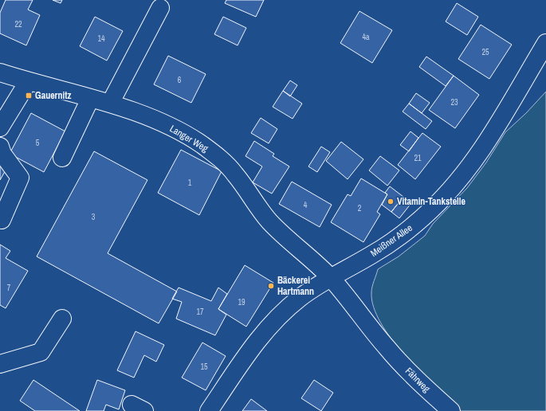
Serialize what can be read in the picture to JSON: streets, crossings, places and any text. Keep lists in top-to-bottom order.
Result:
{
  "streets": {
    "street": ["Langer Weg", "Meißner Allee", "Fährweg"]
  },
  "crossings": [
    ["Langer Weg", "Meißner Allee"],
    ["Langer Weg", "Fährweg"]
  ],
  "places": {
    "transit": ["Gauernitz"],
    "other": ["Vitamin-Tankstelle", "Bäckerei Hartmann"]
  },
  "house_numbers": [
    "22",
    "4a",
    "14",
    "25",
    "6",
    "23",
    "5",
    "21",
    "1",
    "4",
    "2",
    "3",
    "7",
    "19",
    "17",
    "15"
  ]
}
